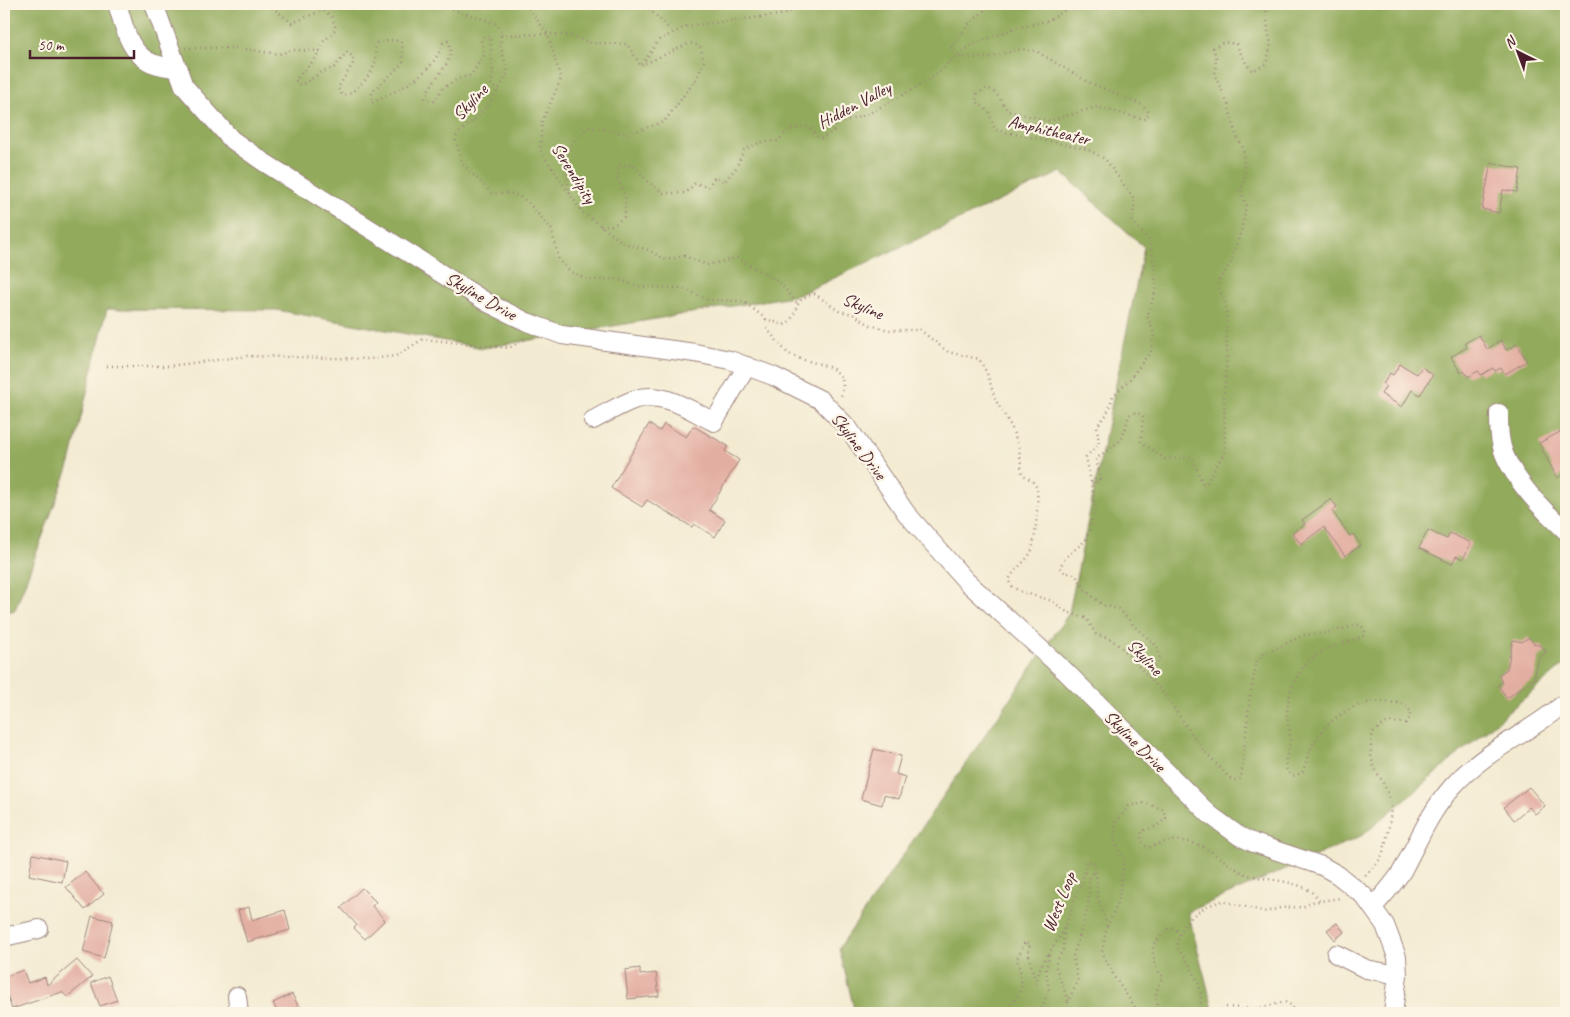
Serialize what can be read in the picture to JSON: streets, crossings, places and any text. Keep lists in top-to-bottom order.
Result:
{
  "streets": {
    "street": ["Skyline Drive"],
    "path": [
      "Skyline",
      "Hidden Valley",
      "Amphitheater",
      "Serendipity",
      "West Loop"
    ]
  },
  "crossings": [
    ["Skyline", "Amphitheater"],
    ["Skyline", "Serendipity"],
    ["Skyline", "Skyline Drive"],
    ["Hidden Valley", "Amphitheater"],
    ["Hidden Valley", "Serendipity"]
  ],
  "scale_bar": "50 m",
  "north": "top left"
}
